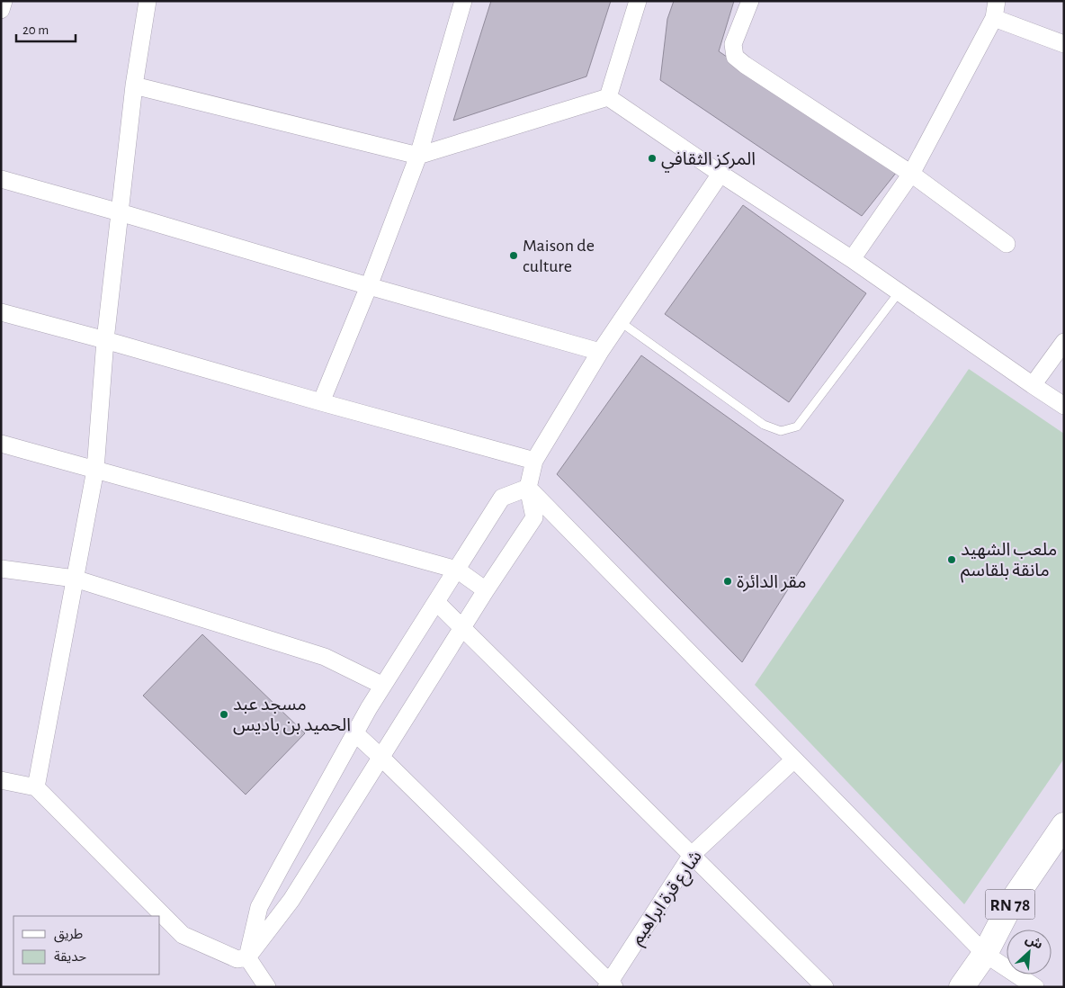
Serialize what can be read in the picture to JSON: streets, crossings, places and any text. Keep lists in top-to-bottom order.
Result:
{
  "streets": {
    "main road": ["RN 78"],
    "street": ["شارع قرة ابراهيم"]
  },
  "places": [
    "المركز الثقافي",
    "Maison de culture",
    "ملعب الشهيد مانقة بلقاسم",
    "مقر الدائرة",
    "مسجد عبد الحميد بن باديس"
  ],
  "legend": ["طريق", "حديقة"],
  "scale_bar": "20 m",
  "north": "top right"
}
